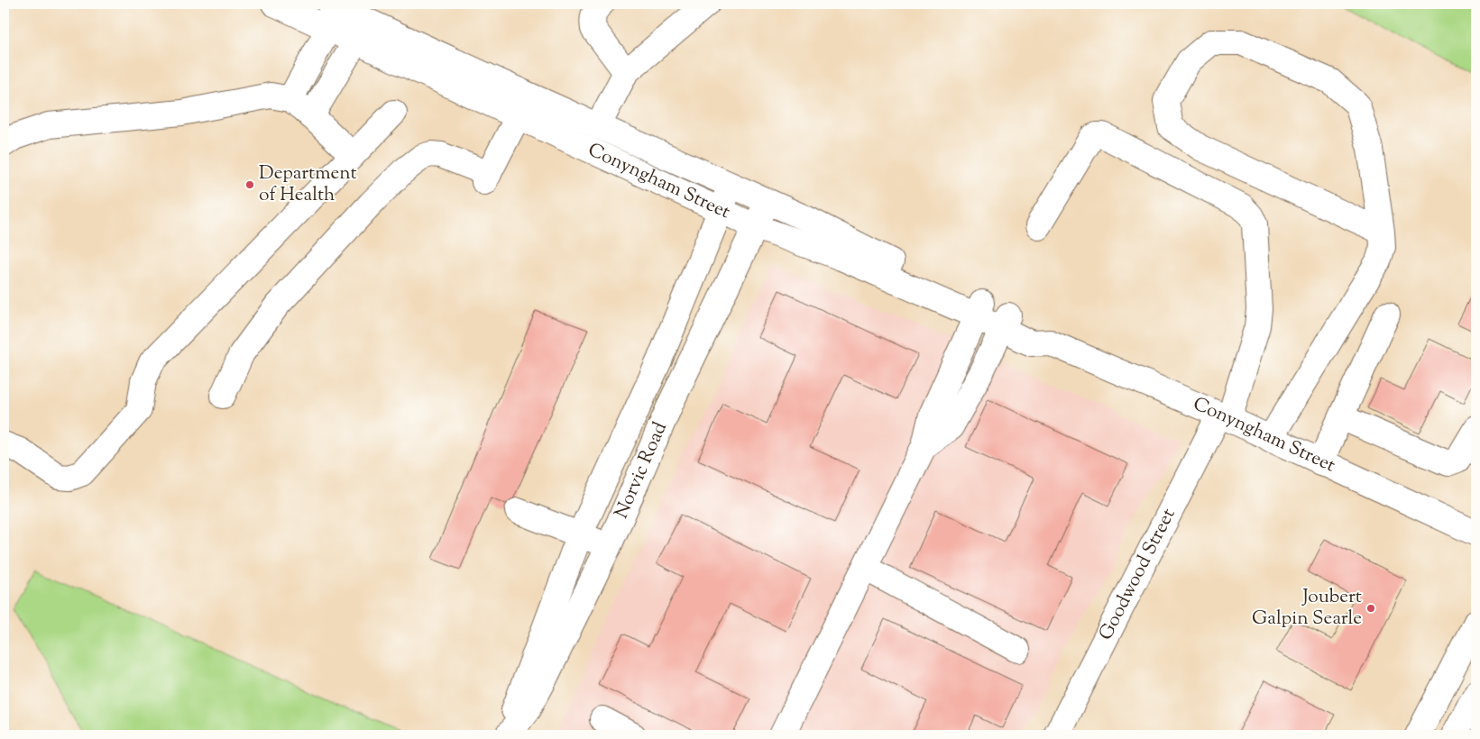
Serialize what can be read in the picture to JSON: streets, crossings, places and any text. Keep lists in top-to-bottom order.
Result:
{
  "streets": {
    "street": ["Conyngham Street", "Norvic Road", "Goodwood Street"]
  },
  "crossings": [
    ["Conyngham Street", "Norvic Road"],
    ["Conyngham Street", "Goodwood Street"]
  ],
  "places": ["Department of Health", "Joubert Galpin Searle"]
}
